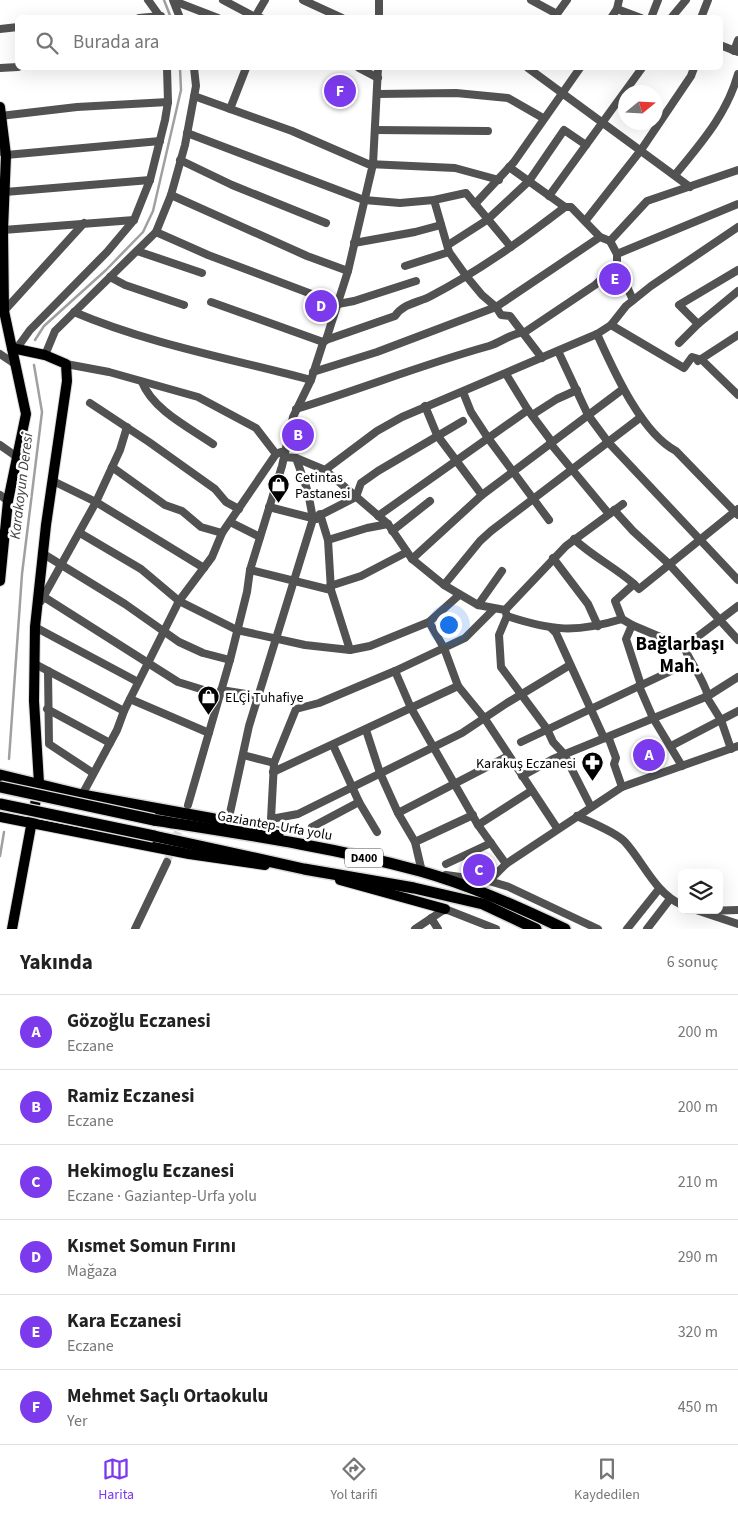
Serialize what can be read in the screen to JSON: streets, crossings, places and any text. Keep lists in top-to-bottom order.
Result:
{
  "streets": {
    "highway": ["Gaziantep-Urfa yolu", "D400"]
  },
  "districts": ["Bağlarbaşı Mah."],
  "water": ["Karakoyun Deresi"],
  "places": {
    "shop": ["Cetintas Pastanesi", "ELÇİ Tuhafiye"],
    "pharmacy": ["Karakuş Eczanesi"]
  },
  "north": "right",
  "page": {
    "search": "Burada ara",
    "pins": [
      "F",
      "E",
      "D",
      "B",
      "A",
      "C"
    ],
    "heading": ["Yakında", "6 sonuç"],
    "list": [
      {
        "mark": "A",
        "name": "Gözoğlu Eczanesi",
        "note": "Eczane",
        "value": "200 m"
      },
      {
        "mark": "B",
        "name": "Ramiz Eczanesi",
        "note": "Eczane",
        "value": "200 m"
      },
      {
        "mark": "C",
        "name": "Hekimoglu Eczanesi",
        "note": "Eczane · Gaziantep-Urfa yolu",
        "value": "210 m"
      },
      {
        "mark": "D",
        "name": "Kısmet Somun Fırını",
        "note": "Mağaza",
        "value": "290 m"
      },
      {
        "mark": "E",
        "name": "Kara Eczanesi",
        "note": "Eczane",
        "value": "320 m"
      },
      {
        "mark": "F",
        "name": "Mehmet Saçlı Ortaokulu",
        "note": "Yer",
        "value": "450 m"
      }
    ],
    "nav": ["Harita", "Yol tarifi", "Kaydedilen"]
  }
}
